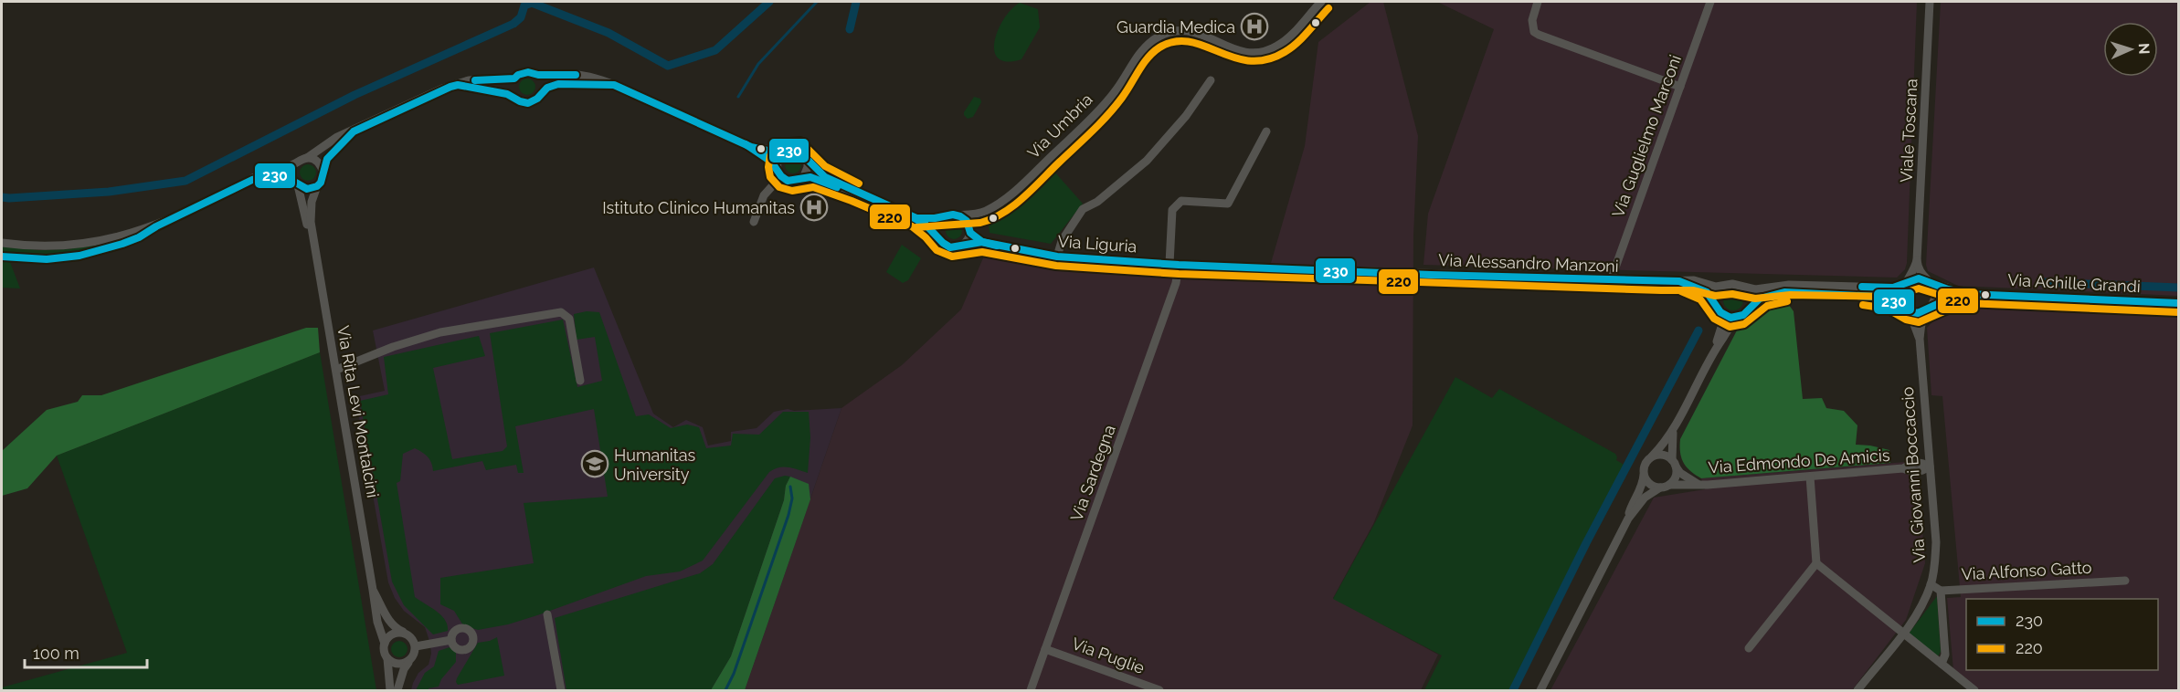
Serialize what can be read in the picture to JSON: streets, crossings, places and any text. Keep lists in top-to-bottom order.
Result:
{
  "streets": {
    "street": [
      "Via Umbria",
      "Viale Toscana",
      "Via Guglielmo Marconi",
      "Via Liguria",
      "Via Alessandro Manzoni",
      "Via Achille Grandi",
      "Via Rita Levi Montalcini",
      "Via Edmondo De Amicis",
      "Via Sardegna",
      "Via Giovanni Boccaccio",
      "Via Alfonso Gatto",
      "Via Puglie"
    ]
  },
  "crossings": [
    ["Via Umbria", "Via Liguria"],
    ["Viale Toscana", "Via Alessandro Manzoni"],
    ["Viale Toscana", "Via Achille Grandi"],
    ["Via Guglielmo Marconi", "Via Alessandro Manzoni"],
    ["Via Liguria", "Via Alessandro Manzoni"],
    ["Via Liguria", "Via Sardegna"],
    ["Via Alessandro Manzoni", "Via Achille Grandi"],
    ["Via Alessandro Manzoni", "Via Sardegna"],
    ["Via Edmondo De Amicis", "Via Giovanni Boccaccio"],
    ["Via Sardegna", "Via Puglie"],
    ["Via Giovanni Boccaccio", "Via Alfonso Gatto"]
  ],
  "places": {
    "hospital": ["Guardia Medica", "Istituto Clinico Humanitas"],
    "school or university": ["Humanitas University"]
  },
  "lines": ["transit line 220", "transit line 230"],
  "legend": ["230", "220"],
  "scale_bar": "100 m",
  "north": "right"
}
